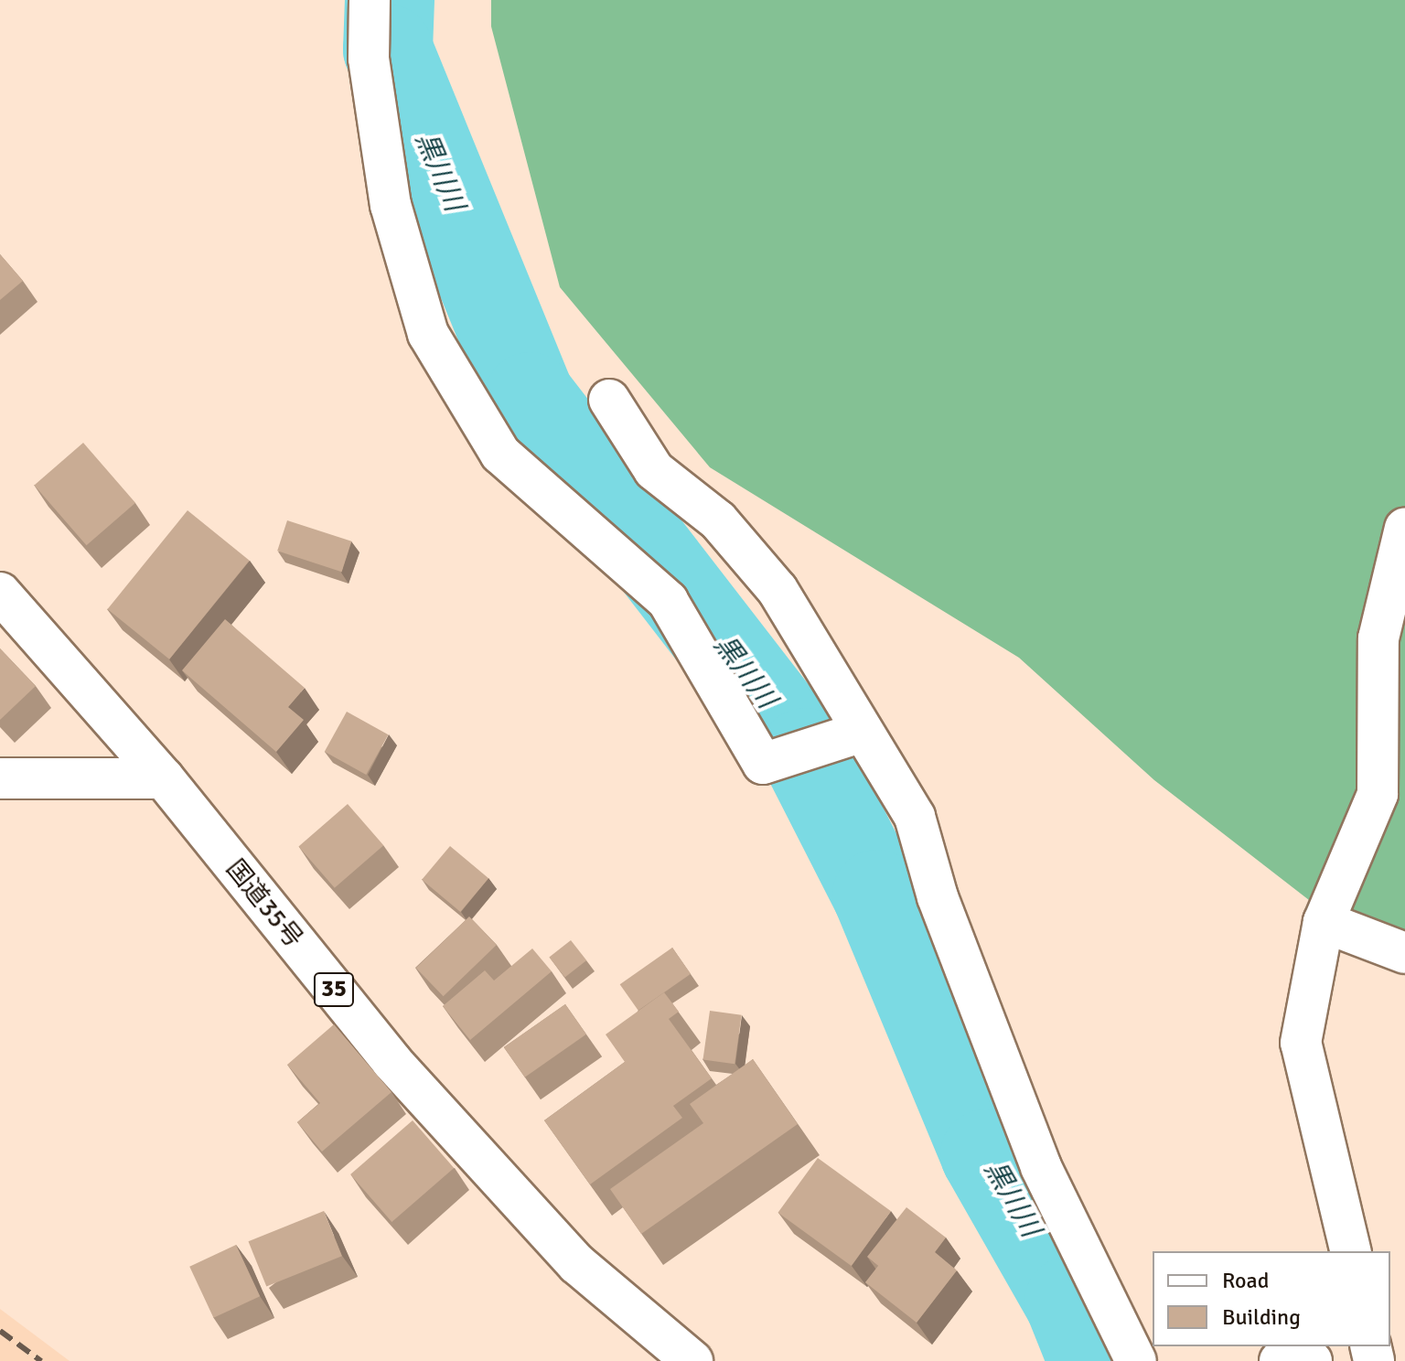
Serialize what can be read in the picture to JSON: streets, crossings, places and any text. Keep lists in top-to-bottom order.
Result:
{
  "streets": {
    "main road": ["国道35号", "35"]
  },
  "water": ["黒川川"],
  "legend": ["Road", "Building"]
}
